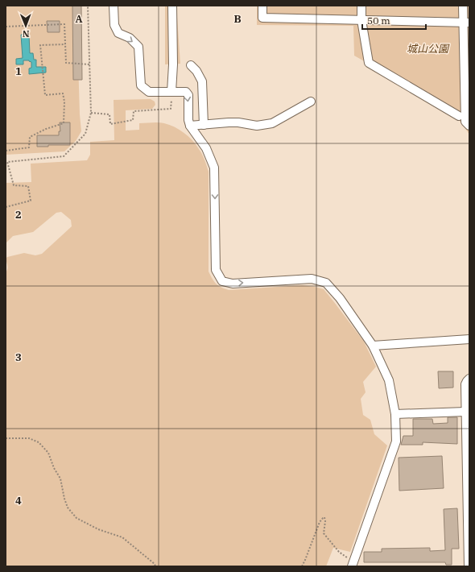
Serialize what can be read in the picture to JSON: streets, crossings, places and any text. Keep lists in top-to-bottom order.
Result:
{
  "parks": ["城山公園"],
  "scale_bar": "50 m",
  "north": "bottom",
  "grid": {
    "columns": ["A", "B"],
    "rows": [
      "1",
      "2",
      "3",
      "4"
    ]
  }
}
